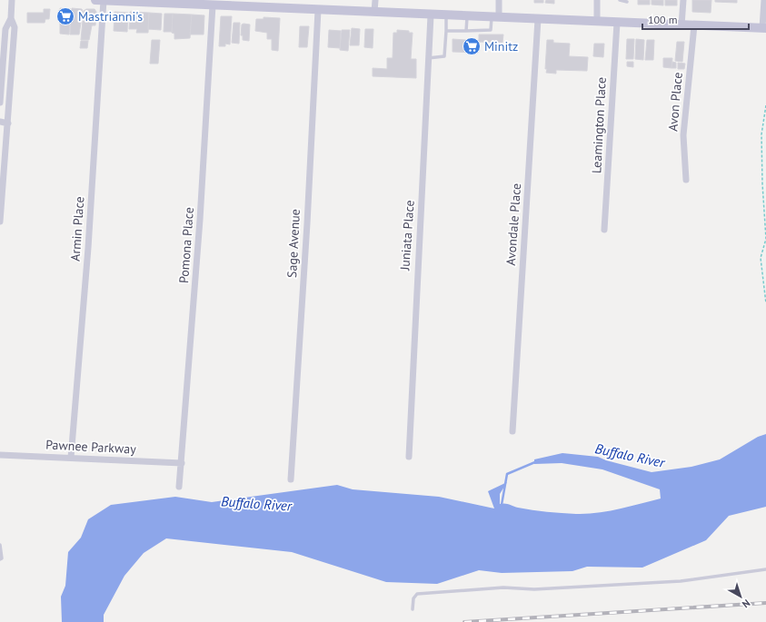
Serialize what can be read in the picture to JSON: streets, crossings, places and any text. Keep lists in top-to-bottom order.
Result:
{
  "streets": {
    "street": [
      "Avon Place",
      "Leamington Place",
      "Avondale Place",
      "Armin Place",
      "Juniata Place",
      "Sage Avenue",
      "Pomona Place",
      "Pawnee Parkway"
    ]
  },
  "crossings": [
    ["Armin Place", "Pawnee Parkway"],
    ["Pomona Place", "Pawnee Parkway"]
  ],
  "water": ["Buffalo River"],
  "places": {
    "supermarket": ["Mastrianni's", "Minitz"]
  },
  "scale_bar": "100 m",
  "north": "bottom right"
}
